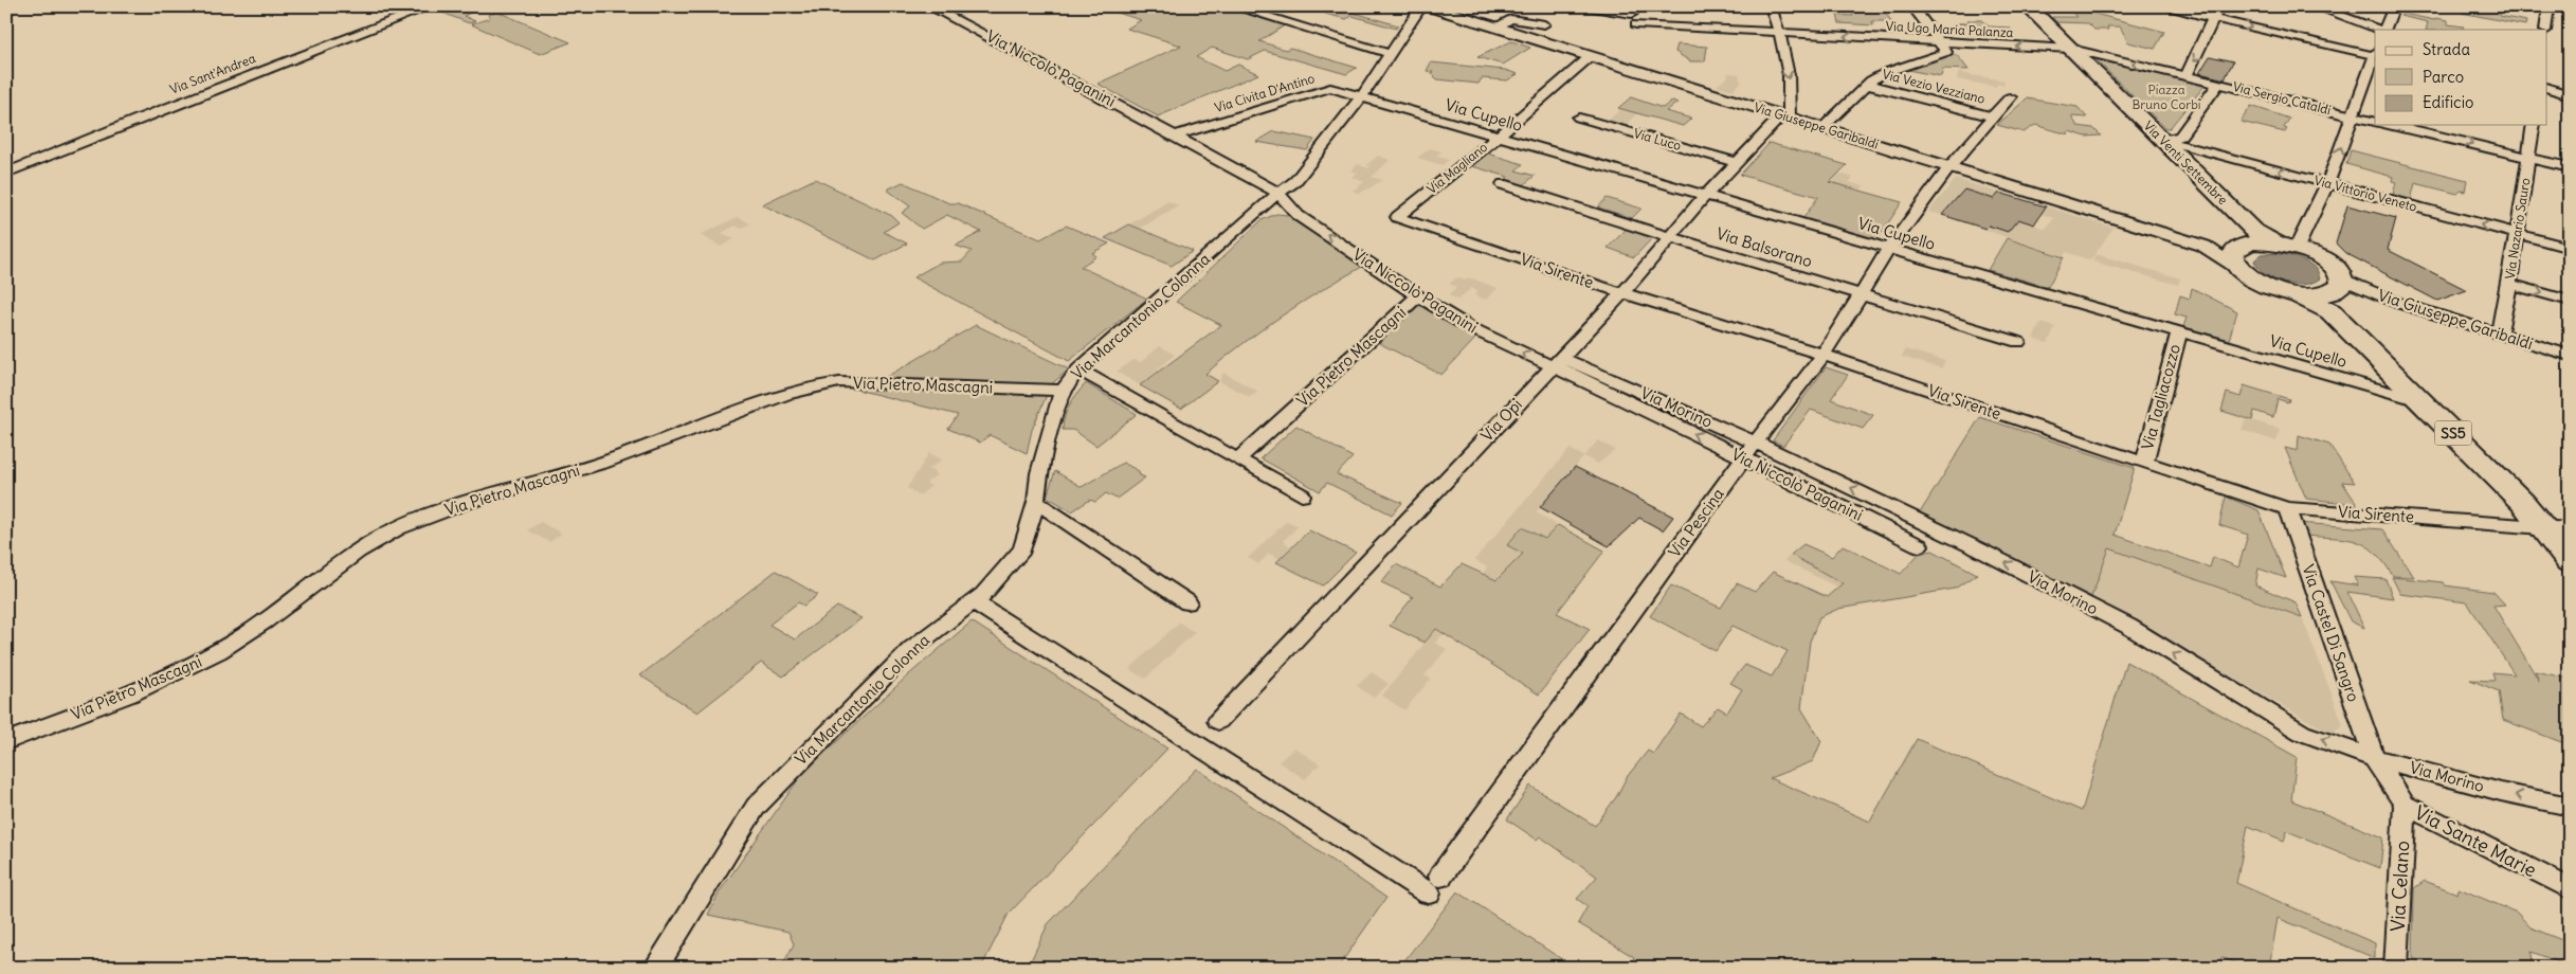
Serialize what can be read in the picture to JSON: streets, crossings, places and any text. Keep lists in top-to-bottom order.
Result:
{
  "streets": {
    "main road": ["Via Venti Settembre", "SS5"],
    "street": [
      "Via Ugo Maria Palanza",
      "Via Niccolò Paganini",
      "Via Sant'Andrea",
      "Via Vezio Vezziano",
      "Via Civita D'Antino",
      "Via Sergio Cataldi",
      "Via Cupello",
      "Via Giuseppe Garibaldi",
      "Via Luco",
      "Via Magliano",
      "Via Vittorio Veneto",
      "Via Nazario Sauro",
      "Via Balsorano",
      "Via Sirente",
      "Via Marcantonio Colonna",
      "Via Pietro Mascagni",
      "Via Tagliacozzo",
      "Via Morino",
      "Via Opi",
      "Via Pescina",
      "Via Castel Di Sangro",
      "Via Sante Marie",
      "Via Celano"
    ]
  },
  "crossings": [
    ["Via Ugo Maria Palanza", "Via Venti Settembre"],
    ["Via Niccolò Paganini", "Via Civita D'Antino"],
    ["Via Niccolò Paganini", "Via Marcantonio Colonna"],
    ["Via Niccolò Paganini", "Via Pietro Mascagni"],
    ["Via Niccolò Paganini", "Via Morino"],
    ["Via Niccolò Paganini", "Via Opi"],
    ["Via Niccolò Paganini", "Via Pescina"],
    ["Via Vezio Vezziano", "Via Giuseppe Garibaldi"],
    ["Via Vezio Vezziano", "Via Pescina"],
    ["Via Civita D'Antino", "Via Cupello"],
    ["Via Civita D'Antino", "Via Marcantonio Colonna"],
    ["Via Cupello", "Via Magliano"],
    ["Via Cupello", "Via Marcantonio Colonna"],
    ["Via Cupello", "Via Tagliacozzo"],
    ["Via Cupello", "Via Opi"],
    ["Via Cupello", "SS5"],
    ["Via Cupello", "Via Pescina"],
    ["Via Giuseppe Garibaldi", "Via Venti Settembre"],
    ["Via Giuseppe Garibaldi", "Via Magliano"],
    ["Via Giuseppe Garibaldi", "Via Nazario Sauro"],
    ["Via Giuseppe Garibaldi", "Via Opi"],
    ["Via Giuseppe Garibaldi", "SS5"],
    ["Via Giuseppe Garibaldi", "Via Pescina"],
    ["Via Luco", "Via Opi"],
    ["Via Venti Settembre", "Via Vittorio Veneto"],
    ["Via Venti Settembre", "SS5"],
    ["Via Magliano", "Via Sirente"],
    ["Via Vittorio Veneto", "Via Nazario Sauro"],
    ["Via Balsorano", "Via Opi"],
    ["Via Balsorano", "Via Pescina"],
    ["Via Sirente", "Via Tagliacozzo"],
    ["Via Sirente", "Via Opi"],
    ["Via Sirente", "SS5"],
    ["Via Sirente", "Via Pescina"],
    ["Via Sirente", "Via Castel Di Sangro"],
    ["Via Marcantonio Colonna", "Via Pietro Mascagni"],
    ["Via Marcantonio Colonna", "Via Pescina"],
    ["Via Morino", "Via Opi"],
    ["Via Morino", "Via Pescina"],
    ["Via Morino", "Via Castel Di Sangro"],
    ["Via Morino", "Via Sante Marie"],
    ["Via Castel Di Sangro", "Via Sante Marie"],
    ["Via Sante Marie", "Via Celano"]
  ],
  "one_way": ["Via Ugo Maria Palanza", "Via Niccolò Paganini", "Via Morino"],
  "parks": ["Piazza Bruno Corbi"],
  "legend": ["Strada", "Parco", "Edificio"]
}
